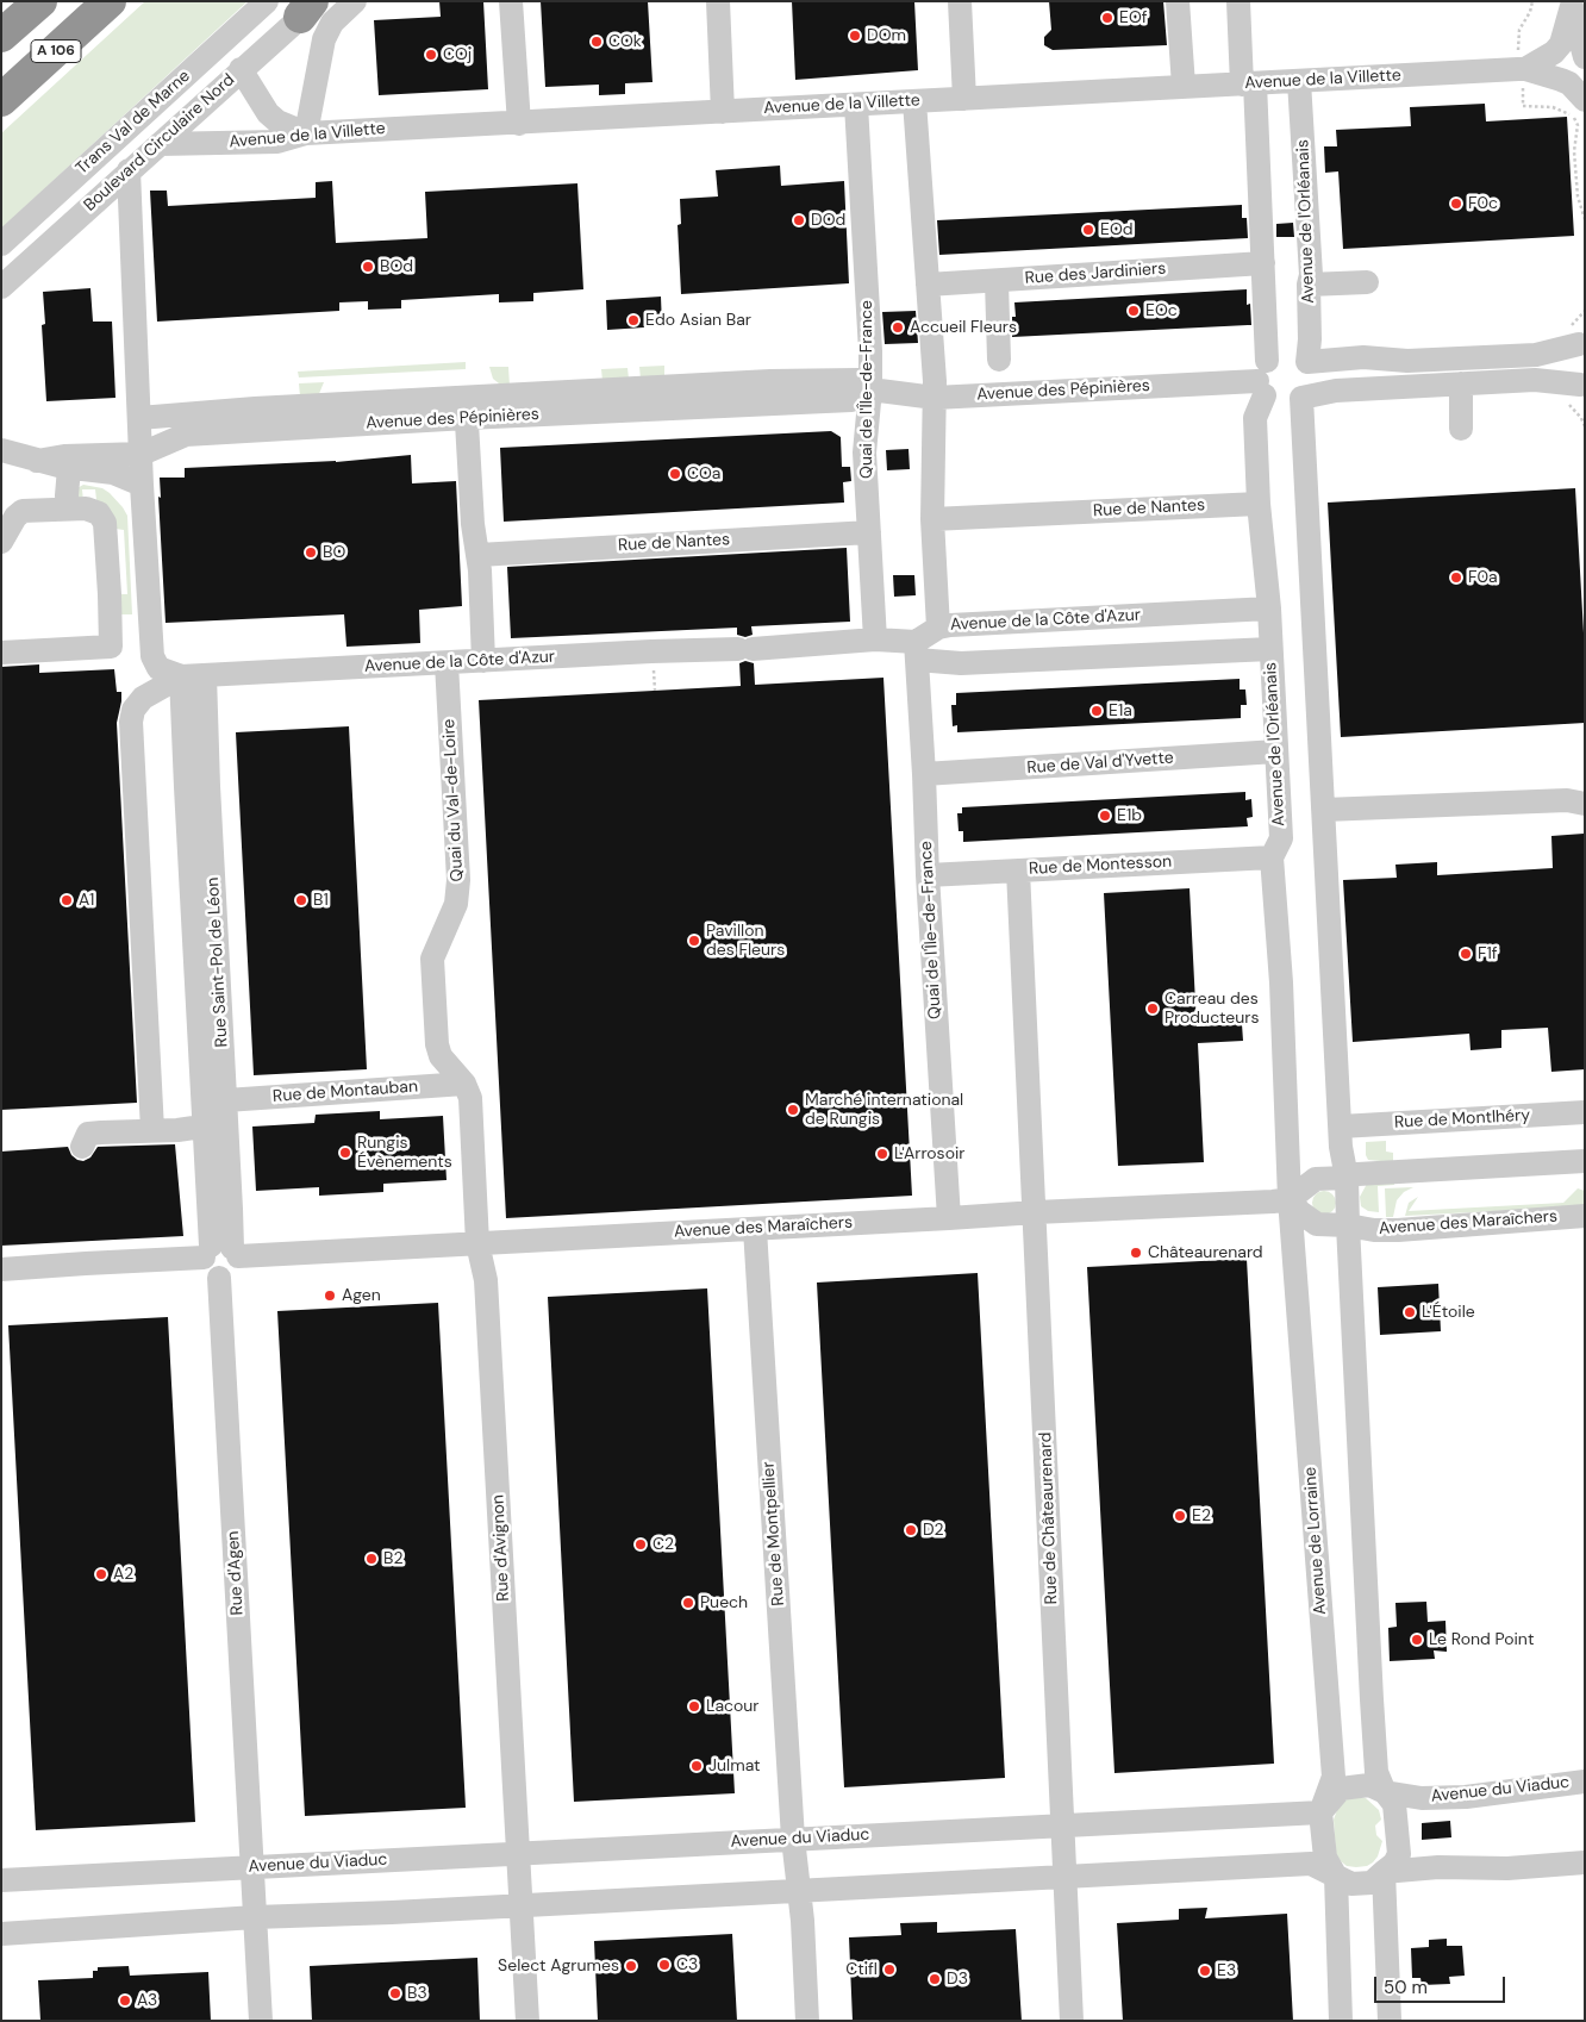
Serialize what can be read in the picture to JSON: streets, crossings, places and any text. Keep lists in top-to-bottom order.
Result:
{
  "streets": {
    "highway": ["A 106"],
    "street": [
      "Avenue de la Villette",
      "Trans Val de Marne",
      "Boulevard Circulaire Nord",
      "Avenue de l'Orléanais",
      "Rue des Jardiniers",
      "Quai de l'Île-de-France",
      "Avenue des Pépinières",
      "Rue de Nantes",
      "Avenue de la Côte d'Azur",
      "Rue de Val d'Yvette",
      "Quai du Val-de-Loire",
      "Rue de Montesson",
      "Rue Saint-Pol de Léon",
      "Rue de Montauban",
      "Rue de Montlhéry",
      "Avenue des Maraîchers",
      "Rue de Châteaurenard",
      "Rue de Montpellier",
      "Avenue de Lorraine",
      "Rue d'Avignon",
      "Rue d'Agen",
      "Avenue du Viaduc"
    ]
  },
  "crossings": [
    ["Avenue de la Villette", "Boulevard Circulaire Nord"],
    ["Avenue de la Villette", "Avenue de l'Orléanais"],
    ["Avenue de la Villette", "Quai de l'Île-de-France"],
    ["Avenue de l'Orléanais", "Rue des Jardiniers"],
    ["Avenue de l'Orléanais", "Avenue des Pépinières"],
    ["Avenue de l'Orléanais", "Rue de Nantes"],
    ["Avenue de l'Orléanais", "Avenue de la Côte d'Azur"],
    ["Avenue de l'Orléanais", "Rue de Val d'Yvette"],
    ["Avenue de l'Orléanais", "Rue de Montesson"],
    ["Avenue de l'Orléanais", "Avenue des Maraîchers"],
    ["Avenue de l'Orléanais", "Avenue de Lorraine"],
    ["Quai de l'Île-de-France", "Avenue des Pépinières"],
    ["Quai de l'Île-de-France", "Rue de Nantes"],
    ["Quai de l'Île-de-France", "Avenue de la Côte d'Azur"],
    ["Quai de l'Île-de-France", "Rue de Val d'Yvette"],
    ["Quai de l'Île-de-France", "Rue de Montesson"],
    ["Quai de l'Île-de-France", "Avenue des Maraîchers"],
    ["Avenue de la Côte d'Azur", "Quai du Val-de-Loire"],
    ["Avenue de la Côte d'Azur", "Rue Saint-Pol de Léon"],
    ["Quai du Val-de-Loire", "Rue de Montauban"],
    ["Quai du Val-de-Loire", "Avenue des Maraîchers"],
    ["Quai du Val-de-Loire", "Rue d'Avignon"],
    ["Rue de Montesson", "Rue de Châteaurenard"],
    ["Rue Saint-Pol de Léon", "Rue de Montauban"],
    ["Rue Saint-Pol de Léon", "Avenue des Maraîchers"],
    ["Rue Saint-Pol de Léon", "Rue d'Agen"],
    ["Avenue des Maraîchers", "Rue de Châteaurenard"],
    ["Avenue des Maraîchers", "Rue de Montpellier"],
    ["Avenue des Maraîchers", "Avenue de Lorraine"],
    ["Avenue des Maraîchers", "Rue d'Avignon"],
    ["Avenue des Maraîchers", "Rue d'Agen"],
    ["Rue de Châteaurenard", "Avenue du Viaduc"],
    ["Rue de Montpellier", "Avenue du Viaduc"],
    ["Avenue de Lorraine", "Avenue du Viaduc"],
    ["Rue d'Avignon", "Avenue du Viaduc"],
    ["Rue d'Agen", "Avenue du Viaduc"]
  ],
  "places": [
    "EOf",
    "DOm",
    "COk",
    "COj",
    "F0c",
    "DOd",
    "EOd",
    "BOd",
    "EOc",
    "Edo Asian Bar",
    "Accueil Fleurs",
    "COa",
    "BO",
    "F0a",
    "E1a",
    "E1b",
    "A1",
    "B1",
    "Pavillon des Fleurs",
    "F1f",
    "Carreau des Producteurs",
    "Marché international de Rungis",
    "Rungis Évènements",
    "L'Arrosoir",
    "Châteaurenard",
    "Agen",
    "L'Étoile",
    "E2",
    "D2",
    "C2",
    "B2",
    "A2",
    "Puech",
    "Le Rond Point",
    "Lacour",
    "Julmat",
    "C3",
    "Select Agrumes",
    "Ctifl",
    "E3",
    "D3",
    "B3",
    "A3"
  ],
  "scale_bar": "50 m"
}
